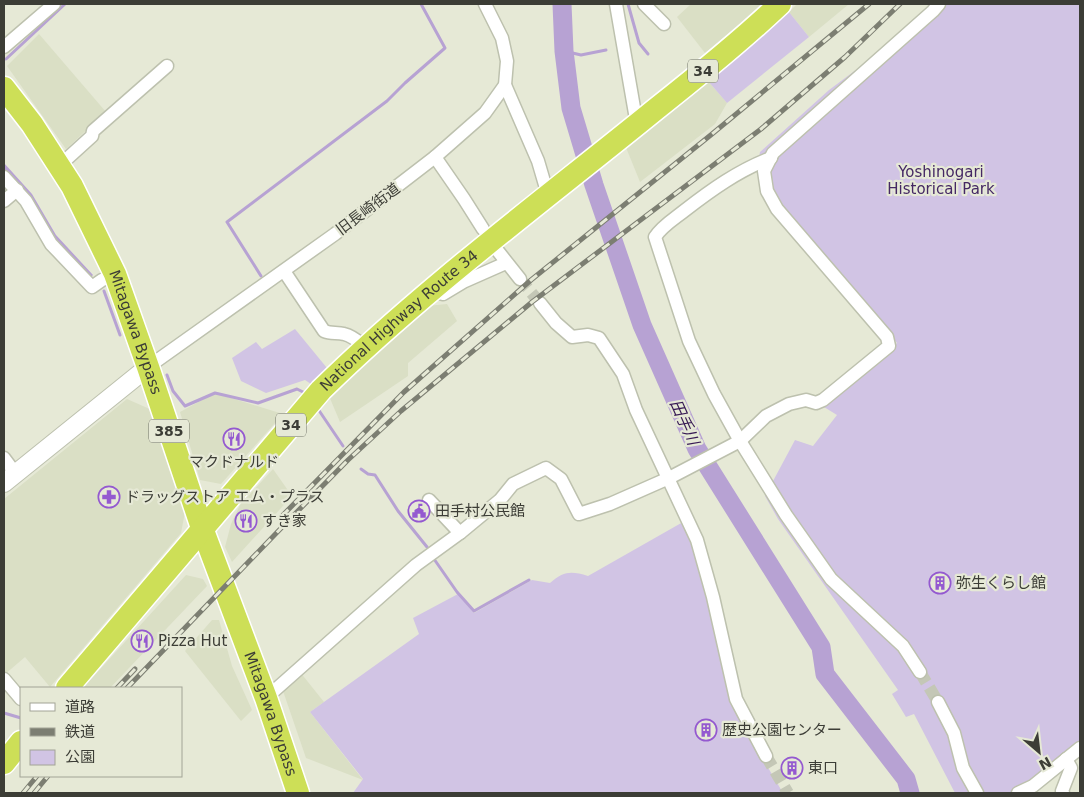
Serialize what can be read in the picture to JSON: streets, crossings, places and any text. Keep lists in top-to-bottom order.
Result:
{
  "streets": {
    "highway": [
      "34",
      "National Highway Route 34",
      "Mitagawa Bypass",
      "385"
    ],
    "street": ["旧長崎街道"]
  },
  "crossings": [
    ["旧長崎街道", "Mitagawa Bypass"],
    ["National Highway Route 34", "Mitagawa Bypass"]
  ],
  "water": ["田手川"],
  "parks": ["Yoshinogari Historical Park"],
  "places": {
    "restaurant": ["マクドナルド", "すき家", "Pizza Hut"],
    "pharmacy": ["ドラッグストア エム・プラス"],
    "public building": ["田手村公民館"],
    "building": ["弥生くらし館", "歴史公園センター", "東口"]
  },
  "legend": ["道路", "鉄道", "公園"],
  "north": "bottom right"
}
